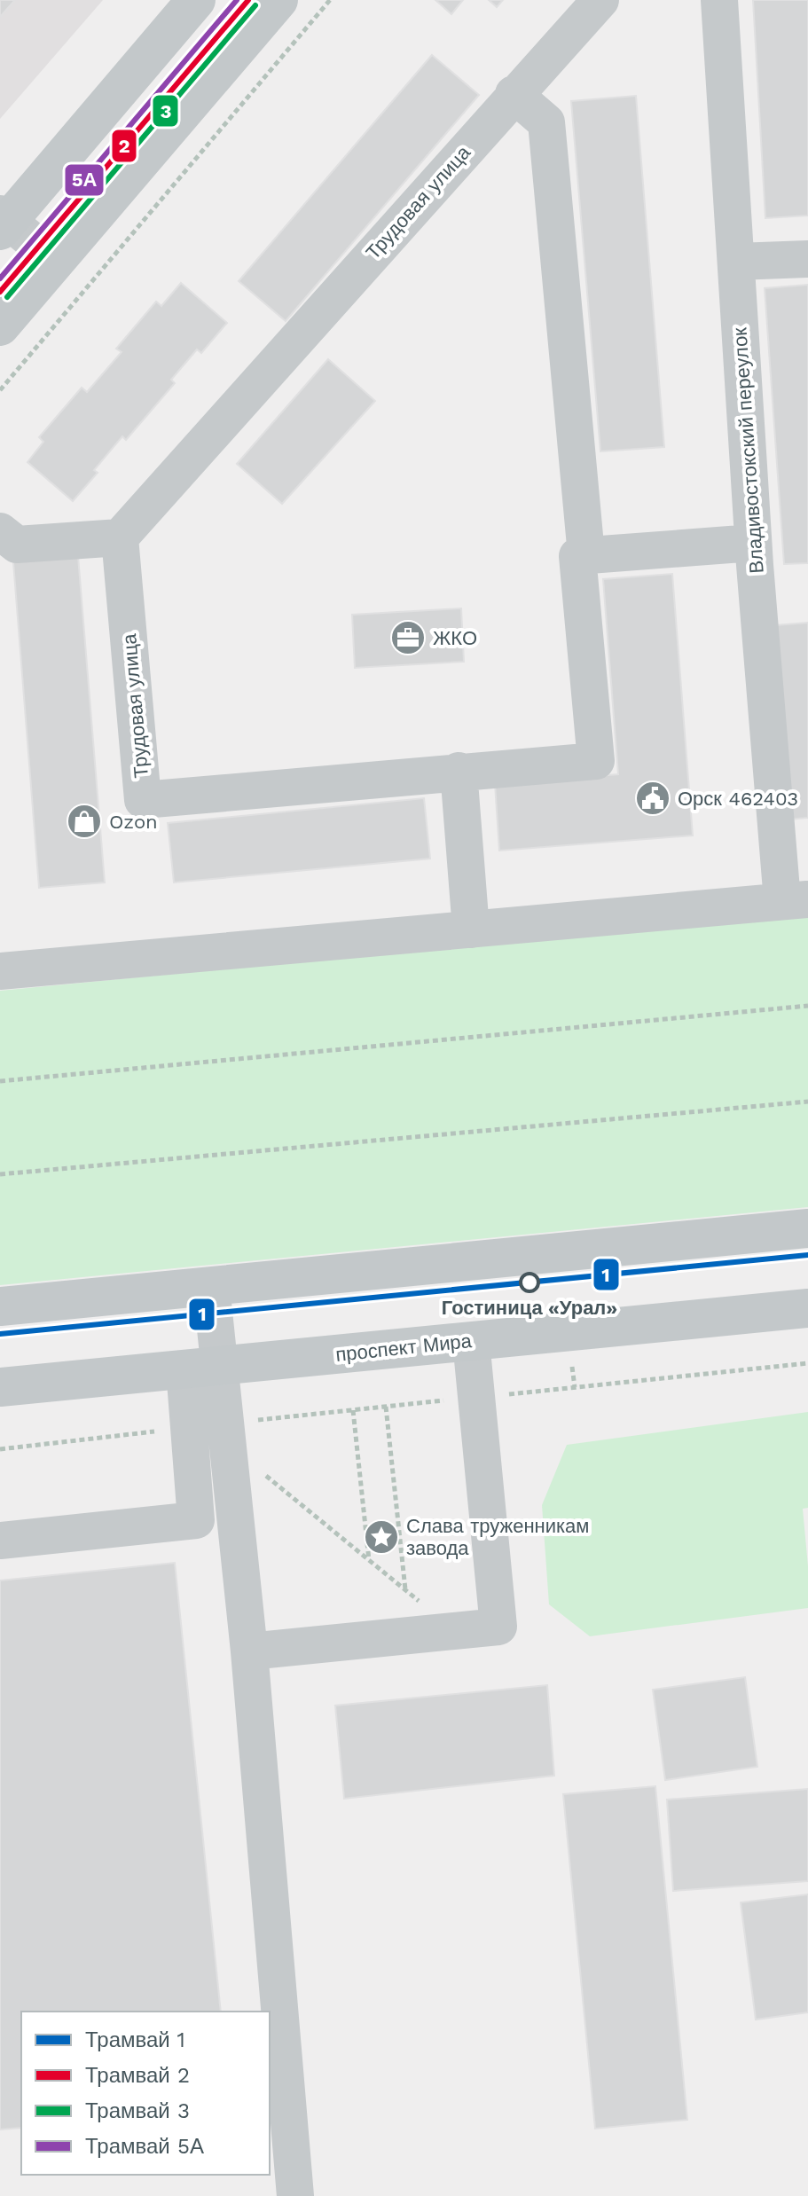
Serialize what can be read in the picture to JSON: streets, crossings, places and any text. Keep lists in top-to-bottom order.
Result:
{
  "streets": {
    "main road": ["проспект Мира"],
    "street": ["Трудовая улица", "Владивостокский переулок"]
  },
  "places": {
    "office": ["ЖКО"],
    "public building": ["Орск 462403"],
    "shop": ["Ozon"],
    "other": ["Гостиница «Урал»"],
    "place": ["Слава труженникам завода"]
  },
  "lines": [
    "tram line 2",
    "tram line 5А",
    "tram line 3",
    "tram line 1"
  ],
  "legend": [
    "Трамвай 1",
    "Трамвай 2",
    "Трамвай 3",
    "Трамвай 5А"
  ]
}
